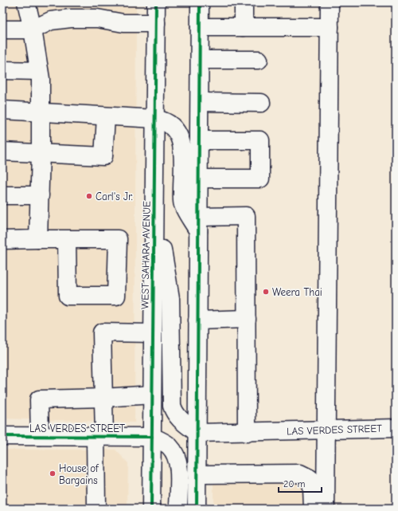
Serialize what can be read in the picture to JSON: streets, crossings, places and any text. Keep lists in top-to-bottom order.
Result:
{
  "streets": {
    "main road": ["WEST SAHARA AVENUE", "LAS VERDES STREET"]
  },
  "crossings": [
    ["WEST SAHARA AVENUE", "LAS VERDES STREET"]
  ],
  "places": ["Carl's Jr.", "Weera Thai", "House of Bargains"],
  "scale_bar": "20 m"
}
